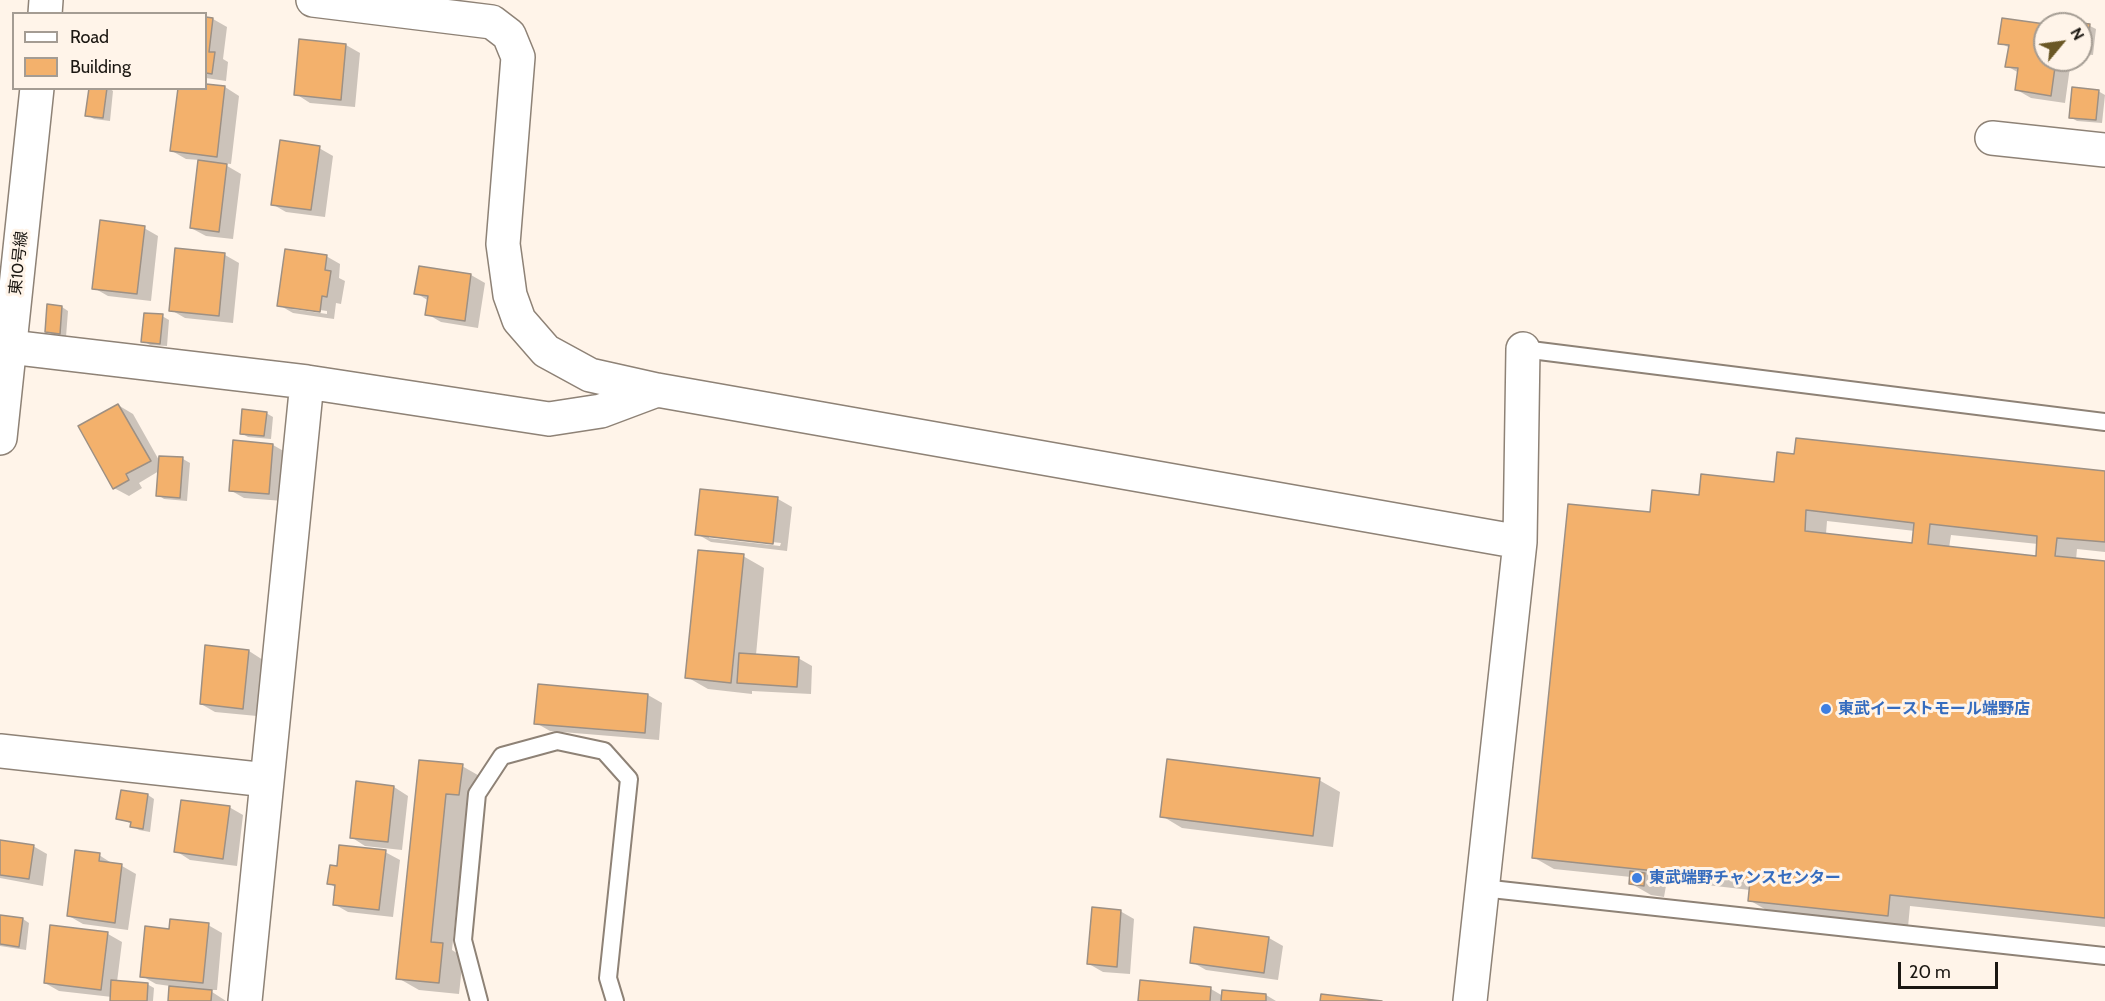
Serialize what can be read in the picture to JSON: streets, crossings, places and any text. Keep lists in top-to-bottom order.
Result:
{
  "streets": {
    "street": ["東10号線"]
  },
  "places": ["東武イーストモール端野店", "東武端野チャンスセンター"],
  "legend": ["Road", "Building"],
  "scale_bar": "20 m",
  "north": "top right"
}
